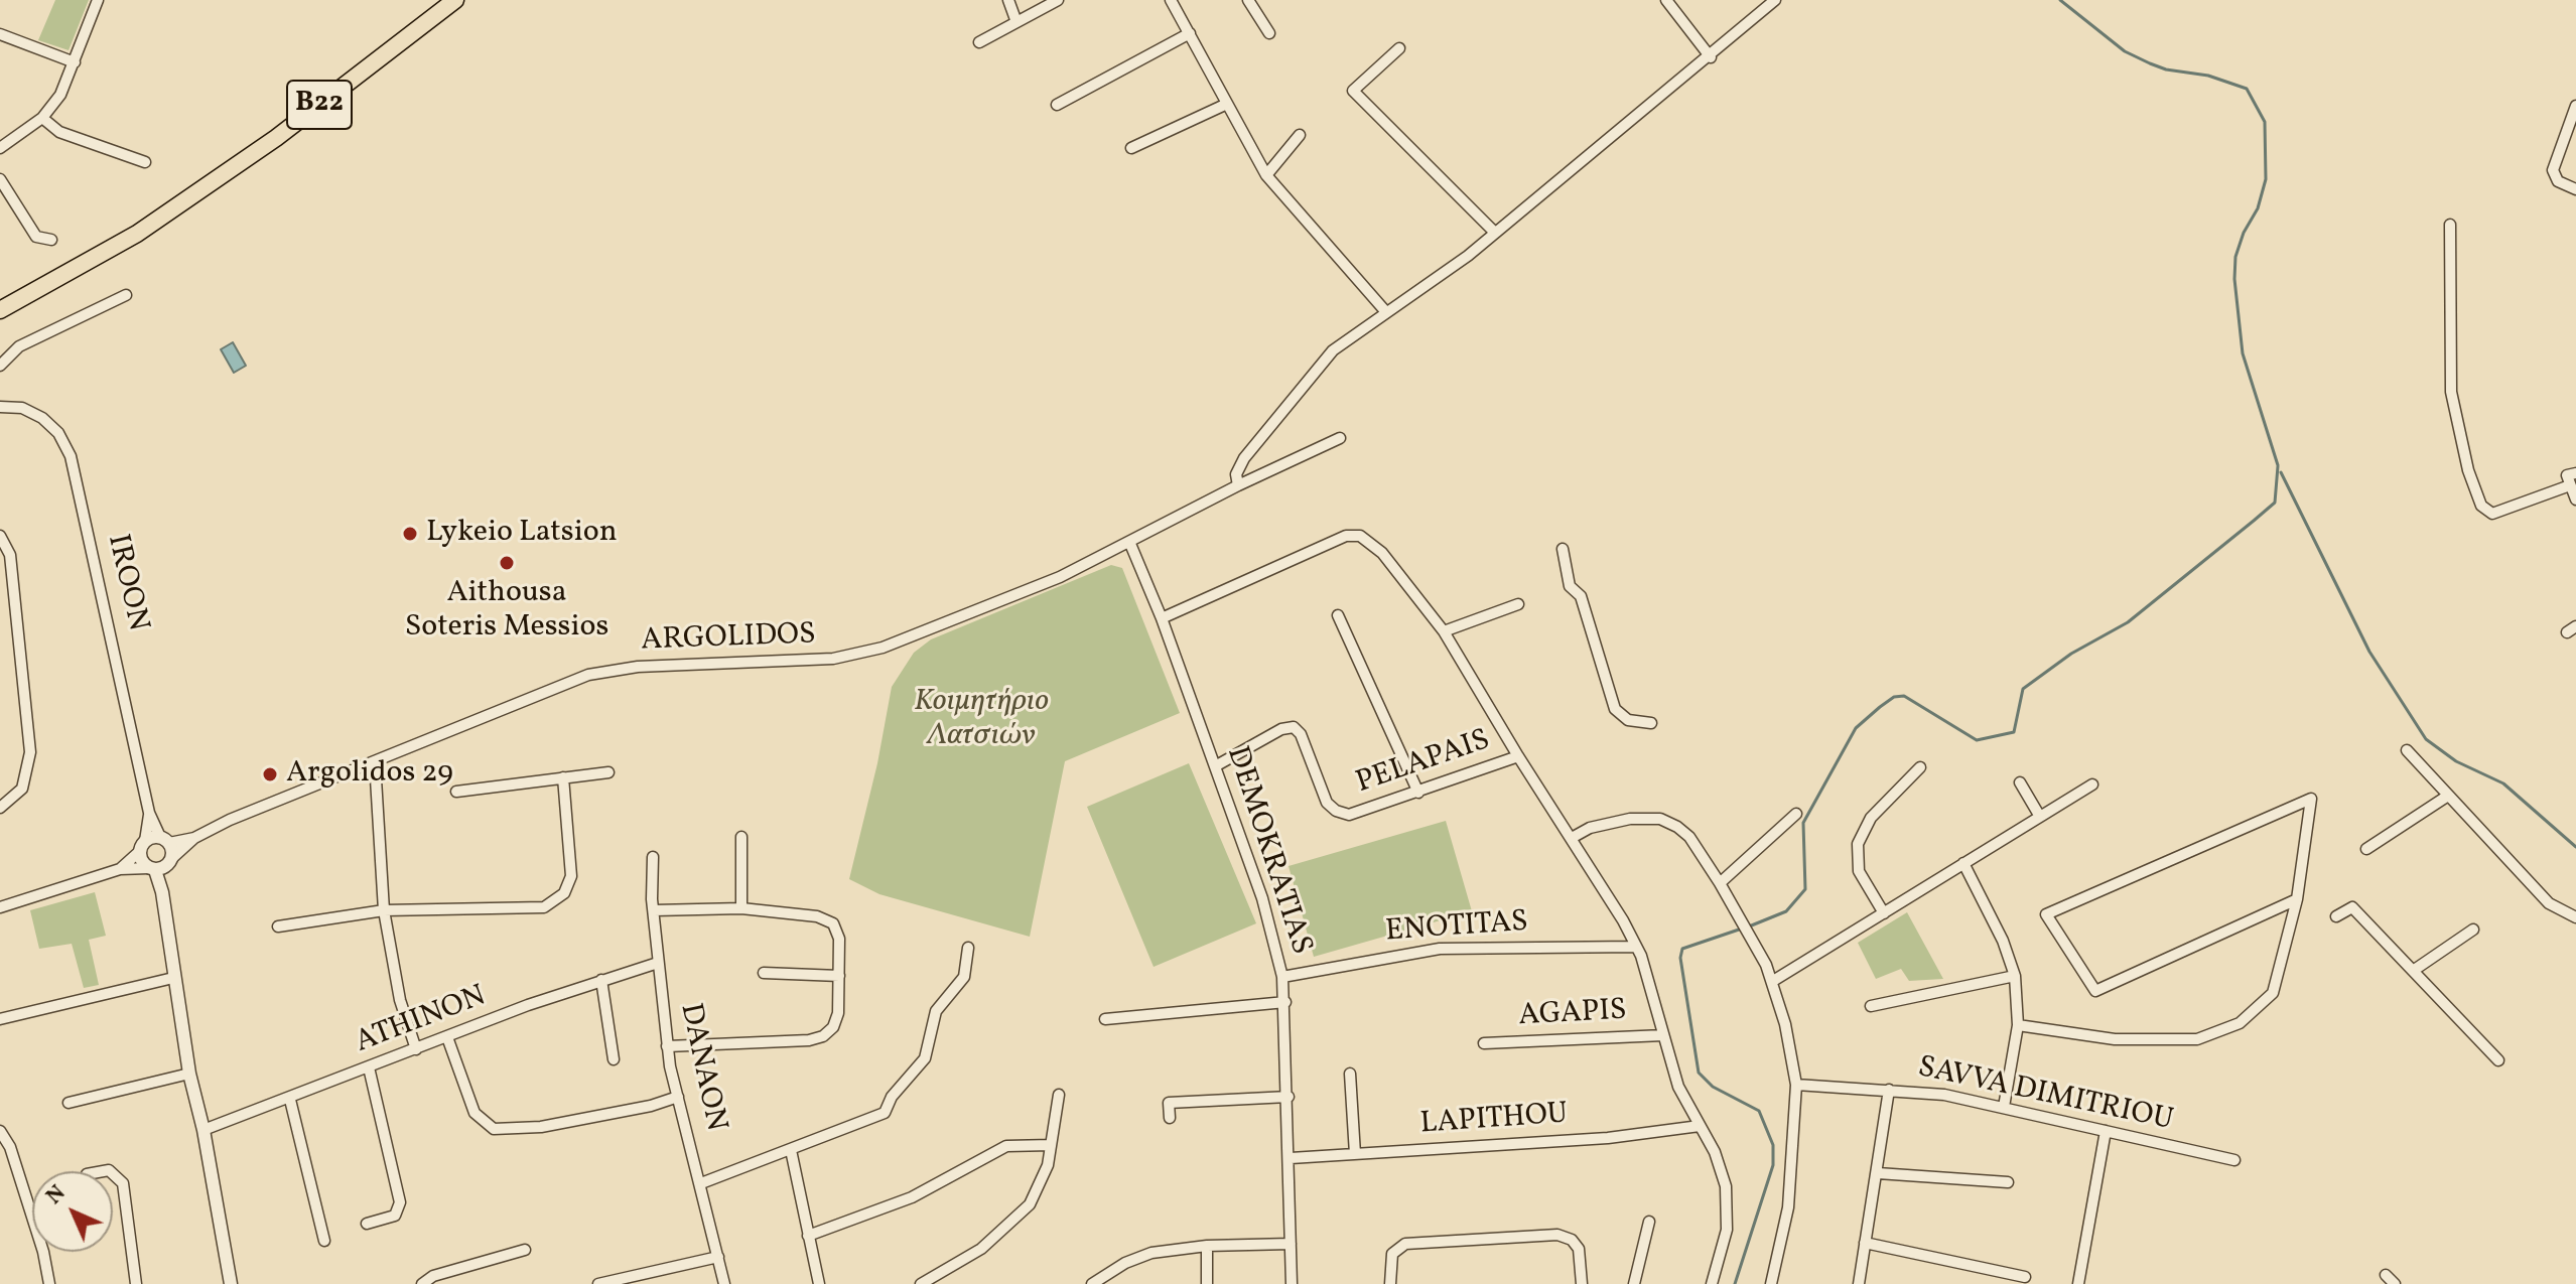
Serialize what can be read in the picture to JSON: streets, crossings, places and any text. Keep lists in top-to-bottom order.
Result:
{
  "streets": {
    "main road": ["B22"],
    "street": [
      "IROON",
      "ARGOLIDOS",
      "PELAPAIS",
      "DEMOKRATIAS",
      "ENOTITAS",
      "AGAPIS",
      "ATHINON",
      "DANAON",
      "SAVVA DIMITRIOU",
      "LAPITHOU"
    ]
  },
  "crossings": [
    ["IROON", "ARGOLIDOS"],
    ["ARGOLIDOS", "DEMOKRATIAS"],
    ["PELAPAIS", "DEMOKRATIAS"],
    ["DEMOKRATIAS", "ENOTITAS"],
    ["DEMOKRATIAS", "LAPITHOU"],
    ["ATHINON", "DANAON"]
  ],
  "parks": ["Κοιμητήριο Λατσιών"],
  "places": ["Lykeio Latsion", "Aithousa Soteris Messios", "Argolidos 29"],
  "north": "top left"
}
